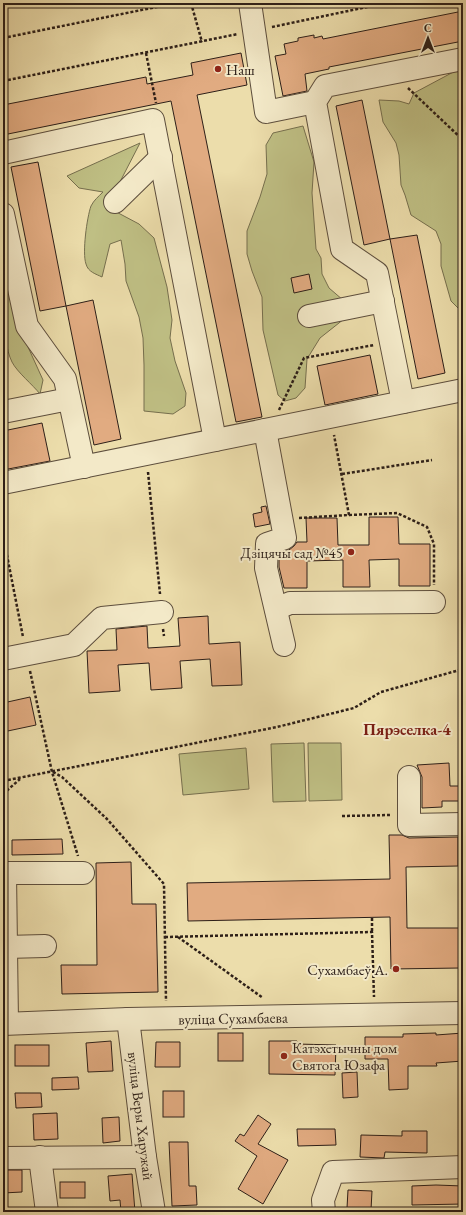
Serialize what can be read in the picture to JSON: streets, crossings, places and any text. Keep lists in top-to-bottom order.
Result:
{
  "streets": {
    "street": ["вуліца Сухамбаева", "вуліца Веры Харужай"]
  },
  "crossings": [
    ["вуліца Сухамбаева", "вуліца Веры Харужай"]
  ],
  "districts": ["Пярэселка-4"],
  "places": [
    "Наш",
    "Дзіцячы сад №45",
    "Сухамбаеў А.",
    "Катэхетычны дом Святога Юзафа"
  ],
  "north": "top"
}
